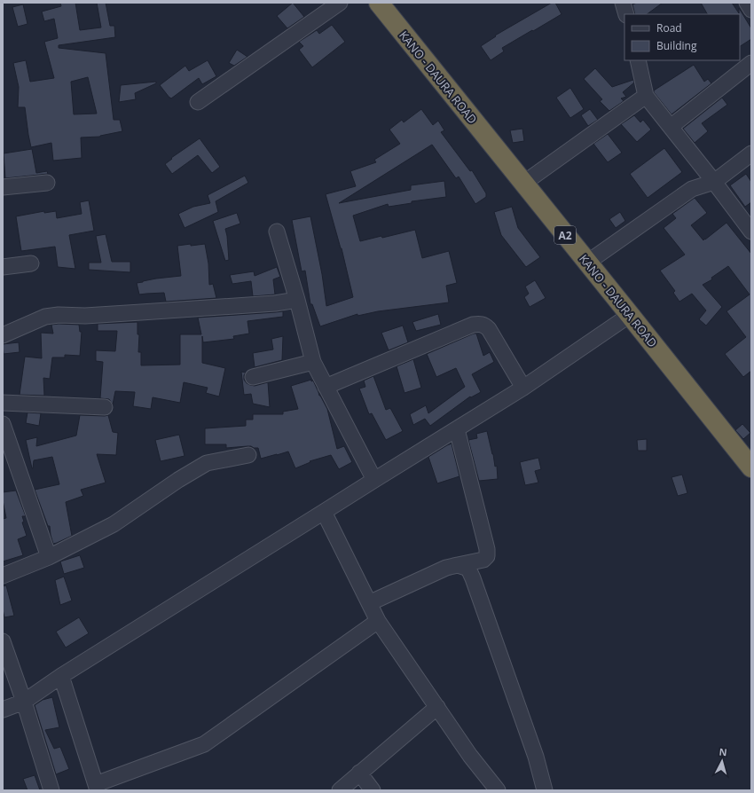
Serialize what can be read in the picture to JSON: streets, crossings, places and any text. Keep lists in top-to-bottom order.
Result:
{
  "streets": {
    "highway": ["KANO - DAURA ROAD", "A2"]
  },
  "legend": ["Road", "Building"],
  "north": "top"
}
